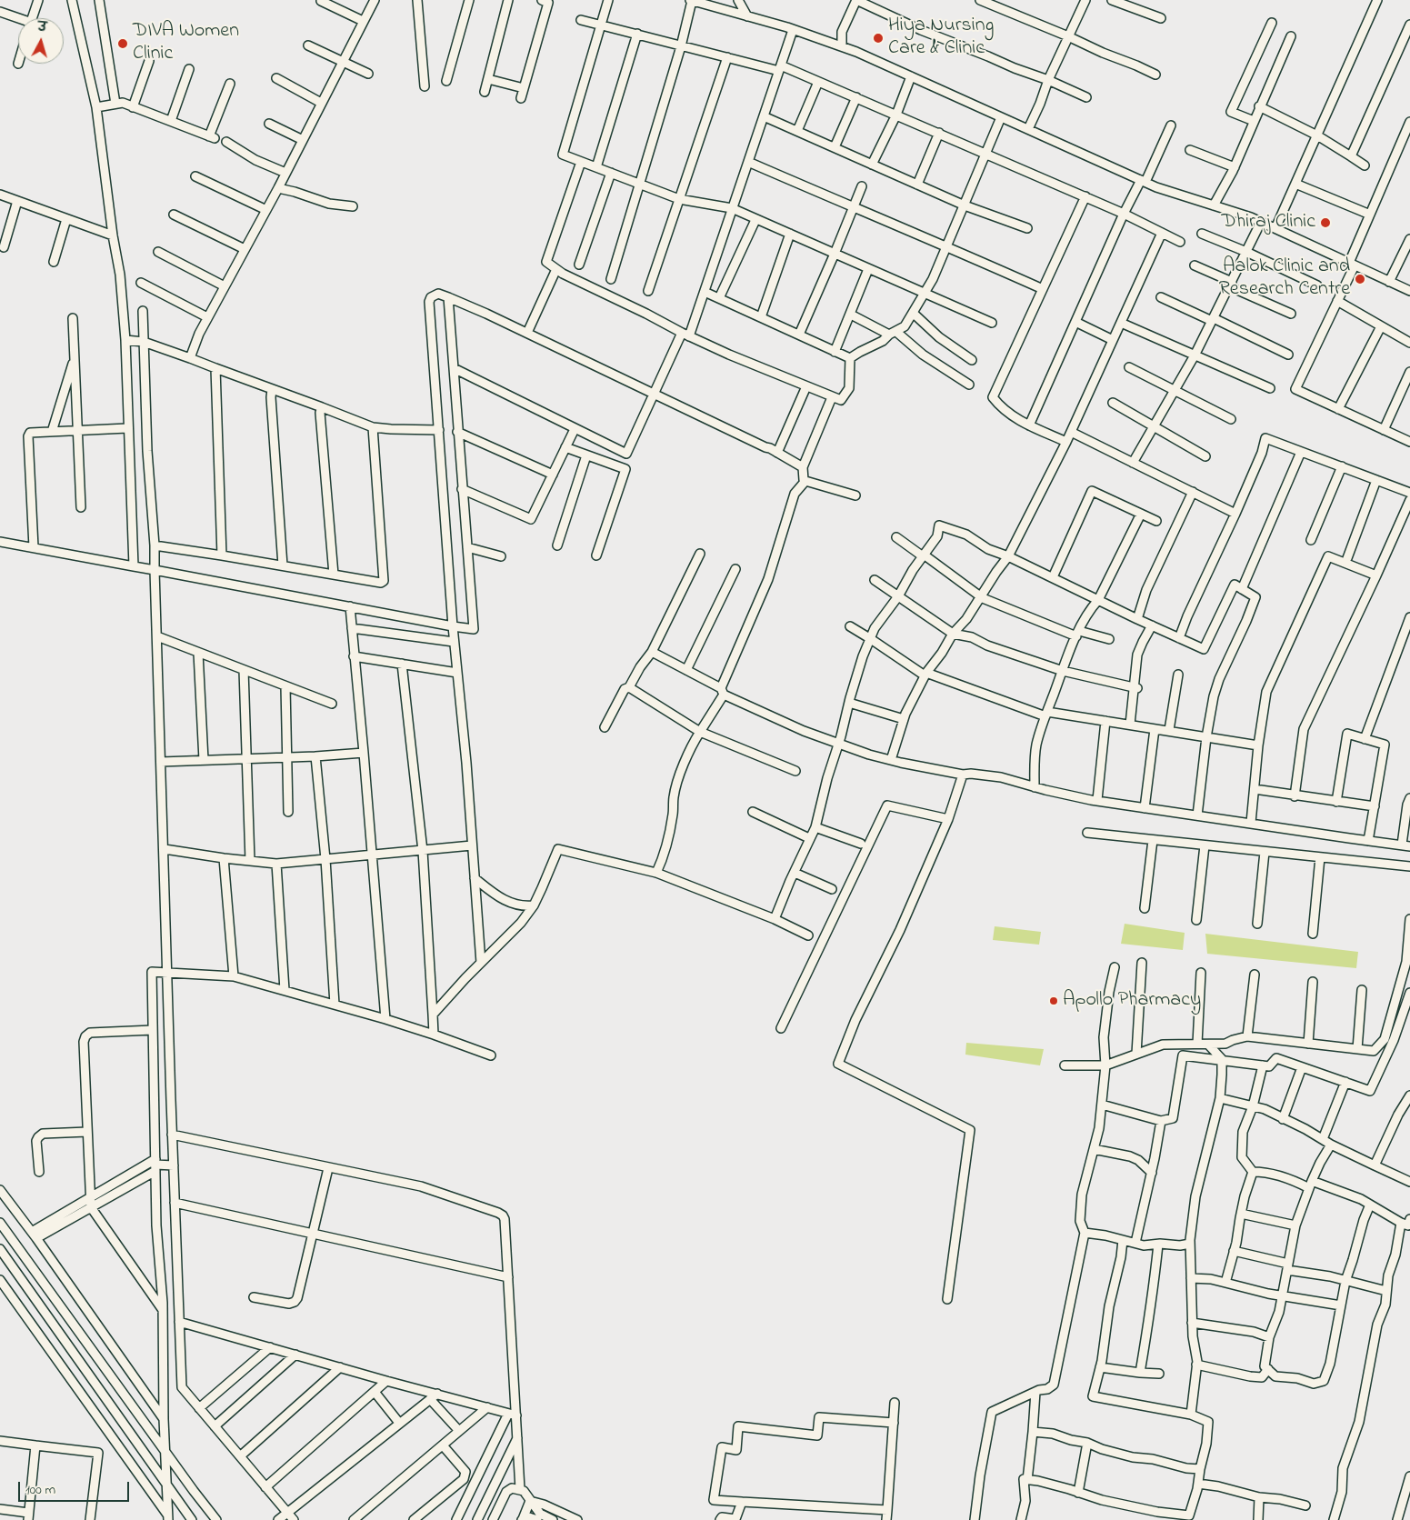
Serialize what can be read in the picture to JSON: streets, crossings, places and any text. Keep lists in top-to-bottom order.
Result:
{
  "places": [
    "Hiya Nursing Care & Clinic",
    "DIVA Women Clinic",
    "Dhiraj Clinic",
    "Aalok Clinic and Research Centre",
    "Apollo Pharmacy"
  ],
  "scale_bar": "100 m",
  "north": "top"
}
